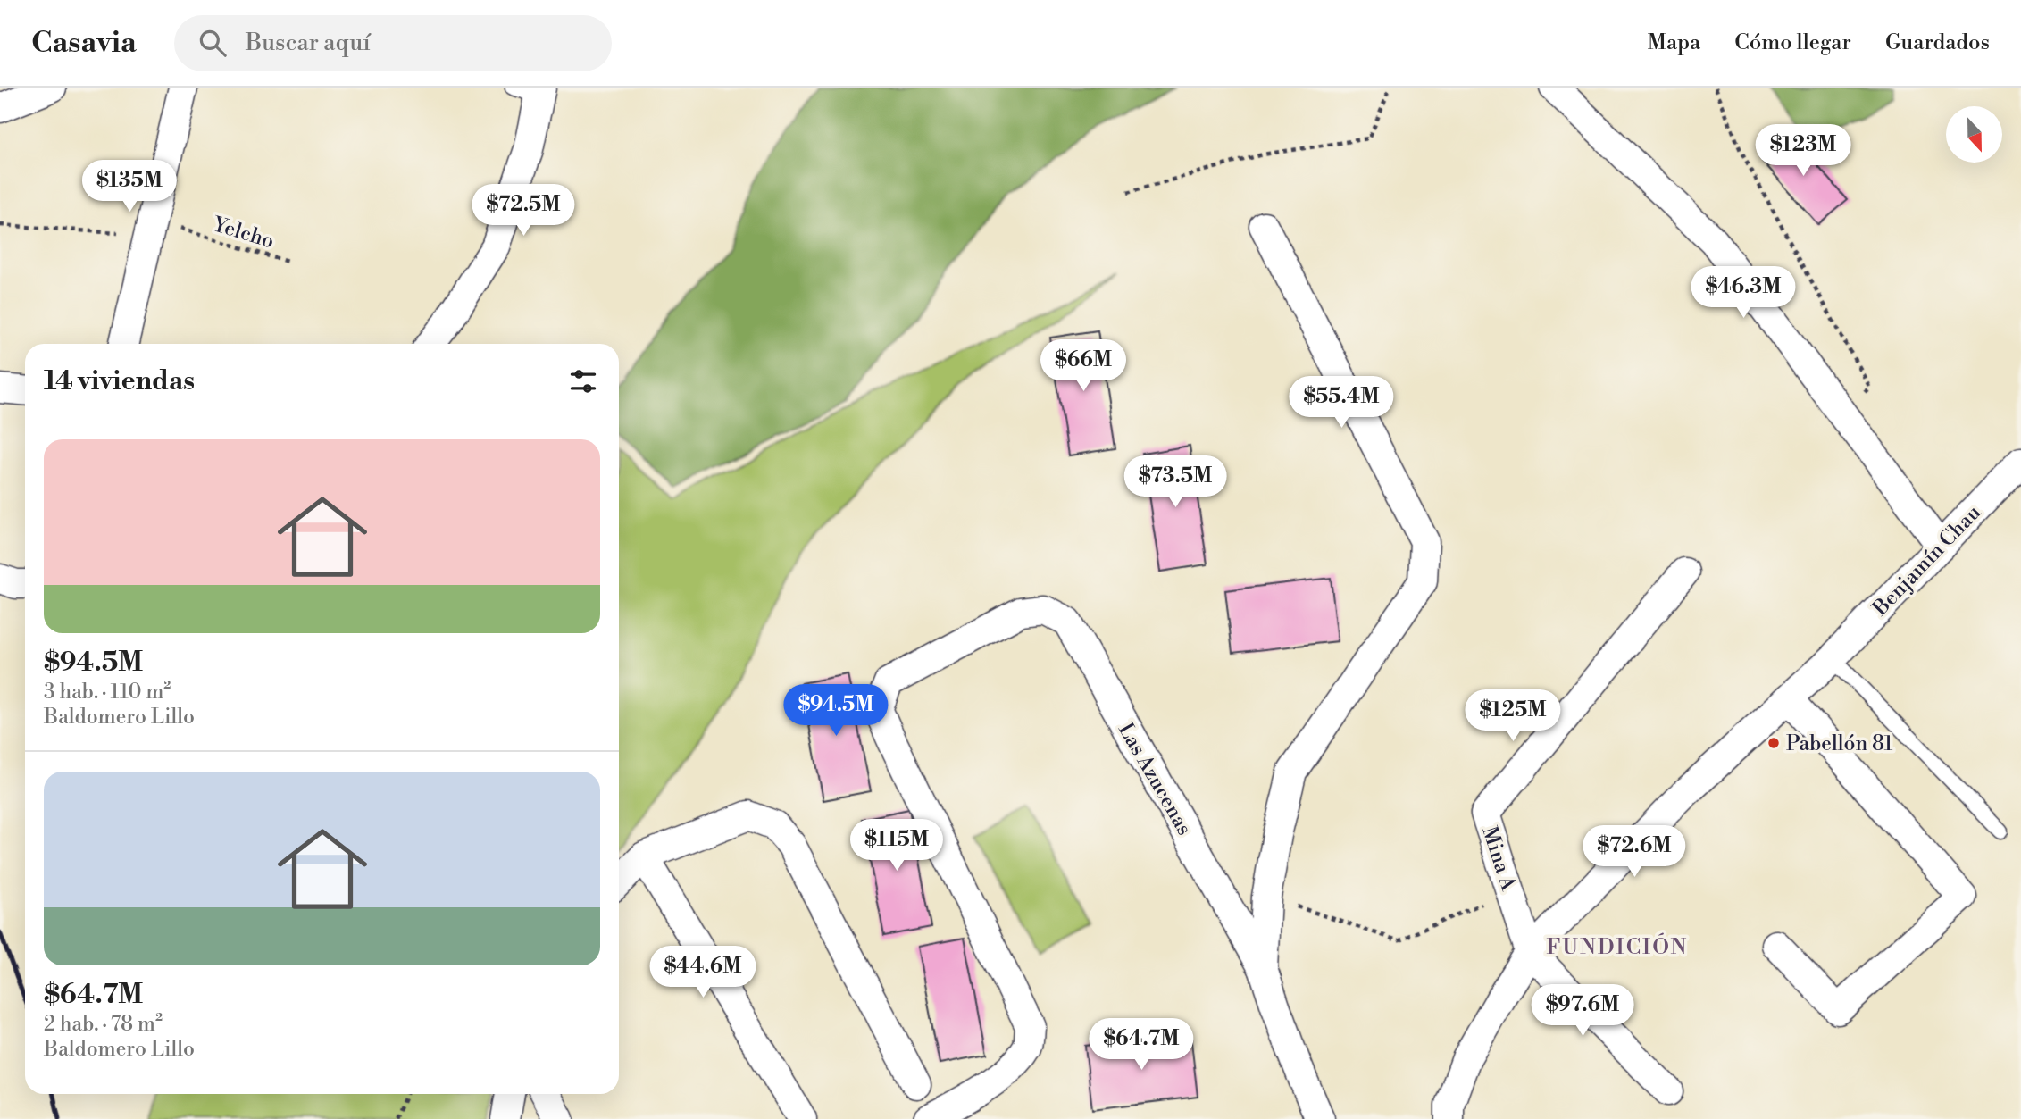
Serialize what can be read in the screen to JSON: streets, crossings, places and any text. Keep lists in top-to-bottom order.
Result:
{
  "streets": {
    "street": ["Benjamín Chau", "Las Azucenas", "Mina A"],
    "path": ["Yelcho"]
  },
  "crossings": [
    ["Benjamín Chau", "Mina A"]
  ],
  "districts": ["FUNDICIÓN"],
  "places": ["Pabellón 81"],
  "north": "bottom",
  "page": {
    "header": "Casavia",
    "search": "Buscar aquí",
    "nav": ["Mapa", "Cómo llegar", "Guardados"],
    "price": [
      "$123M",
      "$135M",
      "$72.5M",
      "$46.3M",
      "$66M",
      "$55.4M",
      "$73.5M",
      "$94.5M",
      "$125M",
      "$115M",
      "$72.6M",
      "$44.6M",
      "$97.6M",
      "$64.7M"
    ],
    "heading": "14 viviendas",
    "list": [
      {
        "name": "$94.5M",
        "note": "3 hab. · 110 m² · Baldomero Lillo"
      },
      {
        "name": "$64.7M",
        "note": "2 hab. · 78 m² · Baldomero Lillo"
      }
    ]
  }
}
